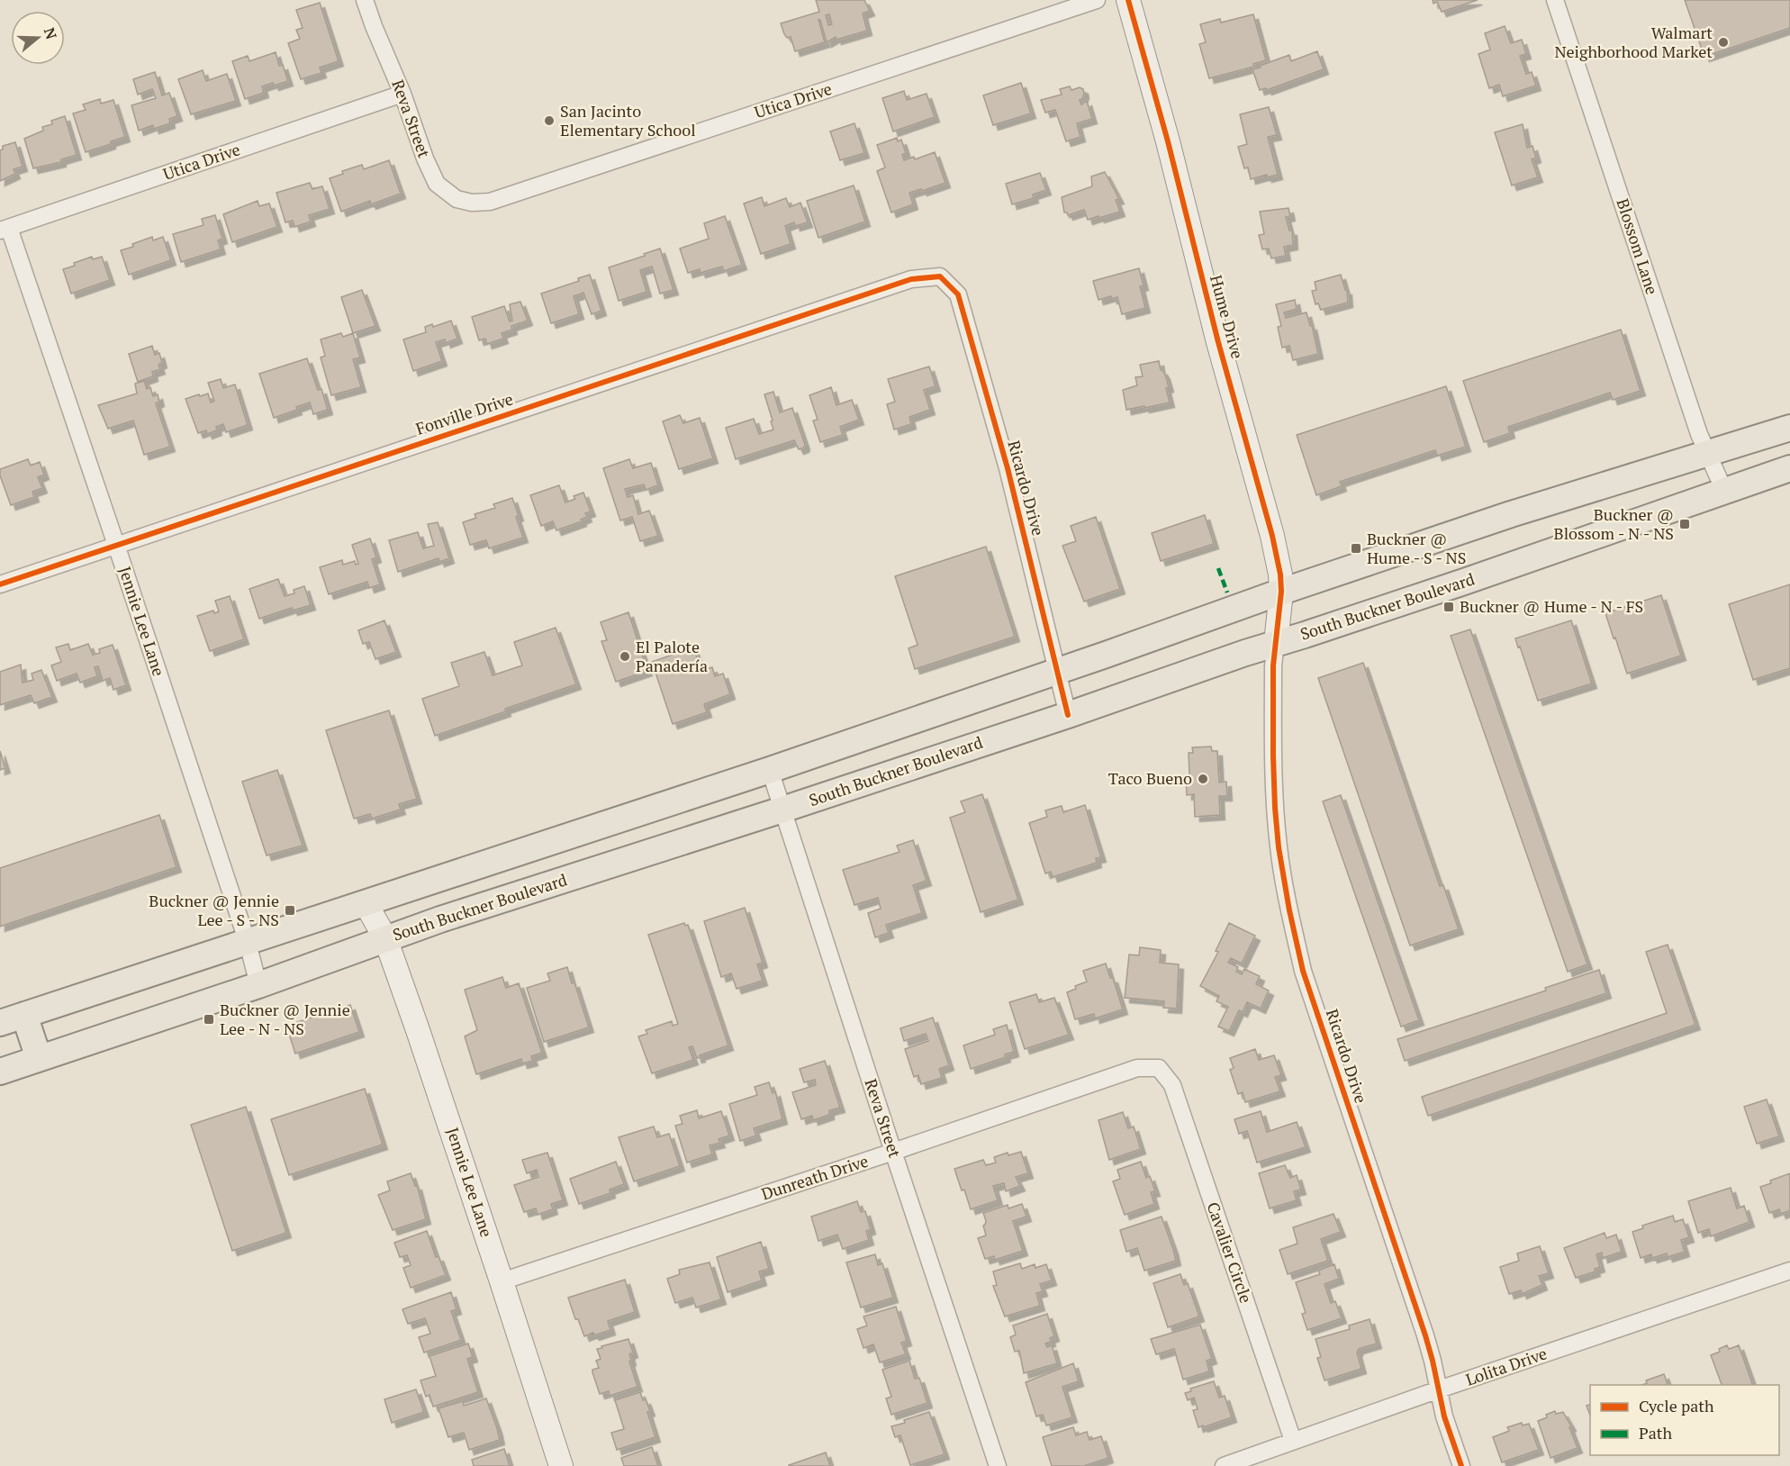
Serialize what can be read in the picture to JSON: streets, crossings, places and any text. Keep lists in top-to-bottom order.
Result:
{
  "streets": {
    "main road": ["South Buckner Boulevard"],
    "street": [
      "Utica Drive",
      "Reva Street",
      "Blossom Lane",
      "Hume Drive",
      "Fonville Drive",
      "Ricardo Drive",
      "Jennie Lee Lane",
      "Dunreath Drive",
      "Cavalier Circle",
      "Lolita Drive"
    ]
  },
  "crossings": [
    ["Utica Drive", "Reva Street"],
    ["Utica Drive", "Jennie Lee Lane"],
    ["Reva Street", "South Buckner Boulevard"],
    ["Reva Street", "Dunreath Drive"],
    ["Blossom Lane", "South Buckner Boulevard"],
    ["Hume Drive", "Ricardo Drive"],
    ["Hume Drive", "South Buckner Boulevard"],
    ["Fonville Drive", "Ricardo Drive"],
    ["Fonville Drive", "Jennie Lee Lane"],
    ["Ricardo Drive", "South Buckner Boulevard"],
    ["Ricardo Drive", "Lolita Drive"],
    ["South Buckner Boulevard", "Jennie Lee Lane"],
    ["Jennie Lee Lane", "Dunreath Drive"],
    ["Dunreath Drive", "Cavalier Circle"],
    ["Cavalier Circle", "Lolita Drive"]
  ],
  "places": {
    "other": [
      "Walmart Neighborhood Market",
      "San Jacinto Elementary School",
      "El Palote Panadería",
      "Taco Bueno"
    ],
    "transit": [
      "Buckner @ Blossom - N - NS",
      "Buckner @ Hume - S - NS",
      "Buckner @ Hume - N - FS",
      "Buckner @ Jennie Lee - S - NS",
      "Buckner @ Jennie Lee - N - NS"
    ]
  },
  "legend": ["Cycle path", "Path"],
  "north": "right"
}
